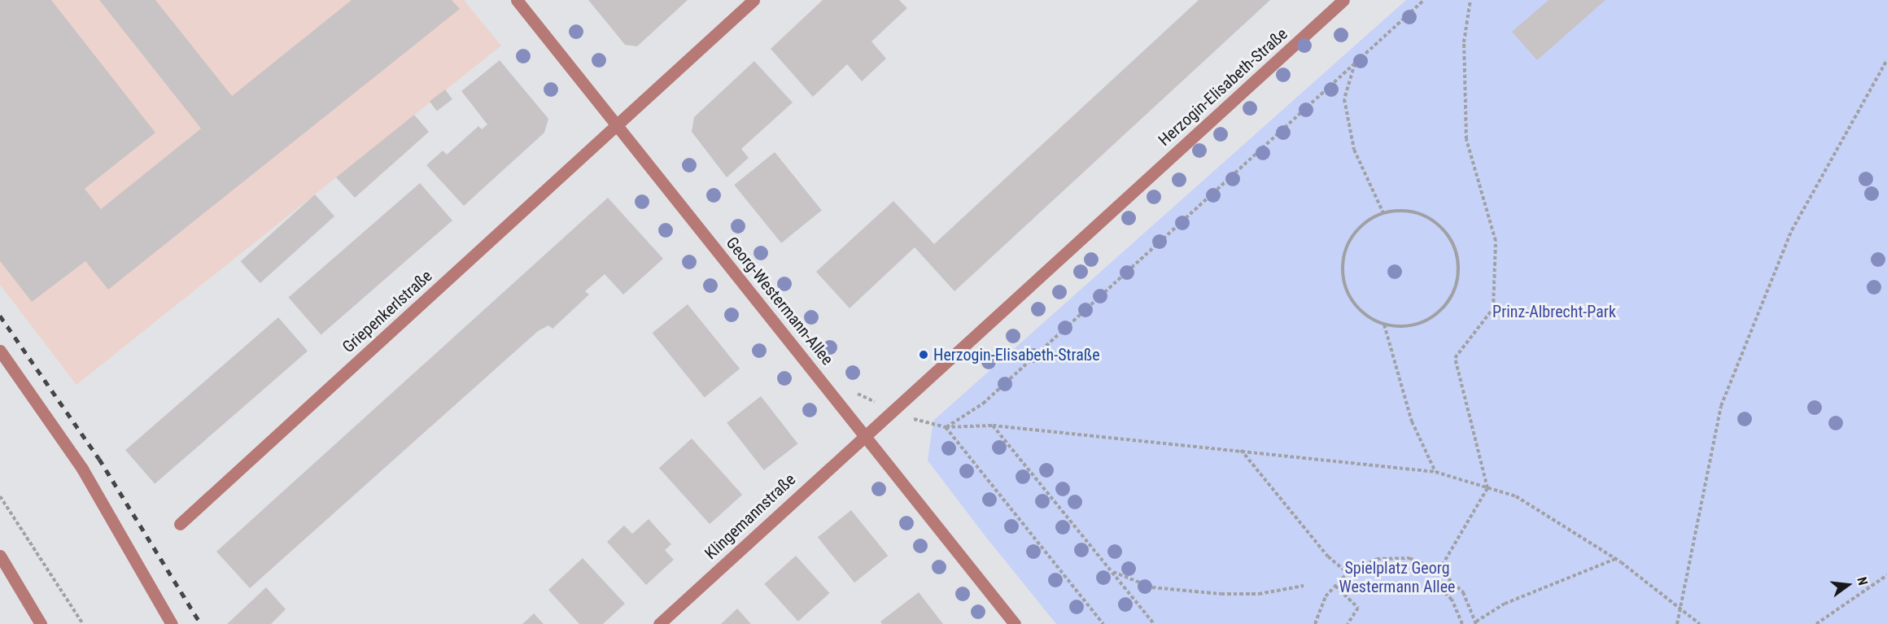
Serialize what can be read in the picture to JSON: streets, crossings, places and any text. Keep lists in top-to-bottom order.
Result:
{
  "streets": {
    "street": [
      "Herzogin-Elisabeth-Straße",
      "Georg-Westermann-Allee",
      "Griepenkerlstraße",
      "Klingemannstraße"
    ]
  },
  "crossings": [
    ["Herzogin-Elisabeth-Straße", "Georg-Westermann-Allee"],
    ["Herzogin-Elisabeth-Straße", "Klingemannstraße"],
    ["Georg-Westermann-Allee", "Griepenkerlstraße"],
    ["Georg-Westermann-Allee", "Klingemannstraße"]
  ],
  "parks": ["Prinz-Albrecht-Park", "Spielplatz Georg Westermann Allee"],
  "places": ["Herzogin-Elisabeth-Straße"],
  "north": "right"
}
